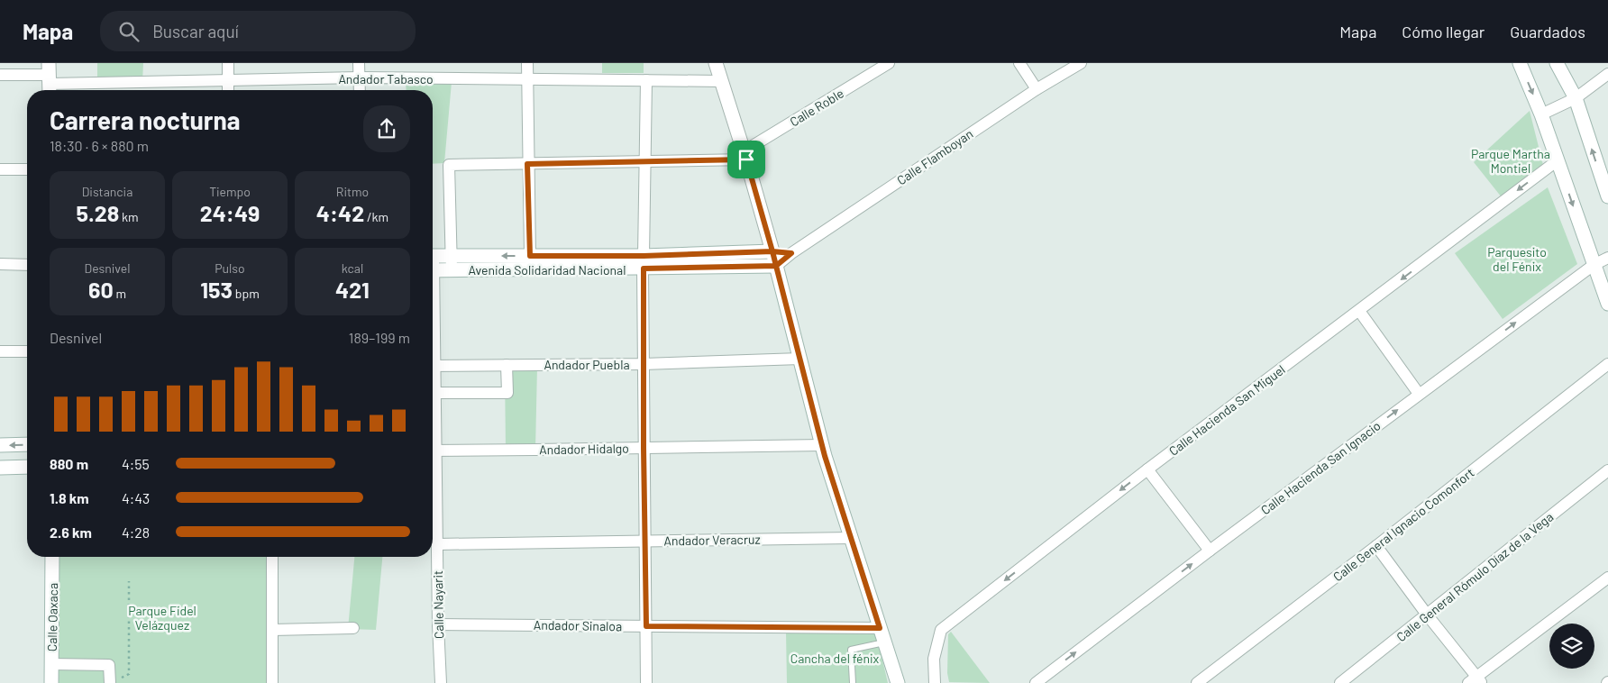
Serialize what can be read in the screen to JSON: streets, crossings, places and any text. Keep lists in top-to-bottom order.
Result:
{
  "streets": {
    "main road": ["Avenida Solidaridad Nacional", "Calle Oaxaca"],
    "street": [
      "Andador Tabasco",
      "Calle Roble",
      "Calle Flamboyan",
      "Andador Puebla",
      "Calle Hacienda San Miguel",
      "Andador Hidalgo",
      "Calle Hacienda San Ignacio",
      "Calle General Ignacio Comonfort",
      "Andador Veracruz",
      "Calle General Rómulo Díaz de la Vega",
      "Calle Nayarit",
      "Andador Sinaloa"
    ]
  },
  "crossings": [
    ["Calle Flamboyan", "Avenida Solidaridad Nacional"],
    ["Andador Veracruz", "Calle Nayarit"],
    ["Calle Nayarit", "Andador Sinaloa"]
  ],
  "one_way": ["Calle Hacienda San Miguel", "Calle Hacienda San Ignacio"],
  "parks": [
    "Parque Martha Montiel",
    "Parquesito del Fénix",
    "Parque Fidel Velázquez",
    "Cancha del fénix"
  ],
  "page": {
    "header": "Mapa",
    "search": "Buscar aquí",
    "nav": ["Mapa", "Cómo llegar", "Guardados"],
    "heading": ["Carrera nocturna", "18:30 · 6 × 880 m"],
    "stats": [
      ["Distancia", "5.28 km"],
      ["Tiempo", "24:49"],
      ["Ritmo", "4:42 /km"],
      ["Desnivel", "60 m"],
      ["Pulso", "153 bpm"],
      ["kcal", "421"]
    ],
    "chart": ["Desnivel", "189–199 m"],
    "list": [
      {
        "name": "880 m",
        "note": "4:55"
      },
      {
        "name": "1.8 km",
        "note": "4:43"
      },
      {
        "name": "2.6 km",
        "note": "4:28"
      }
    ]
  }
}
